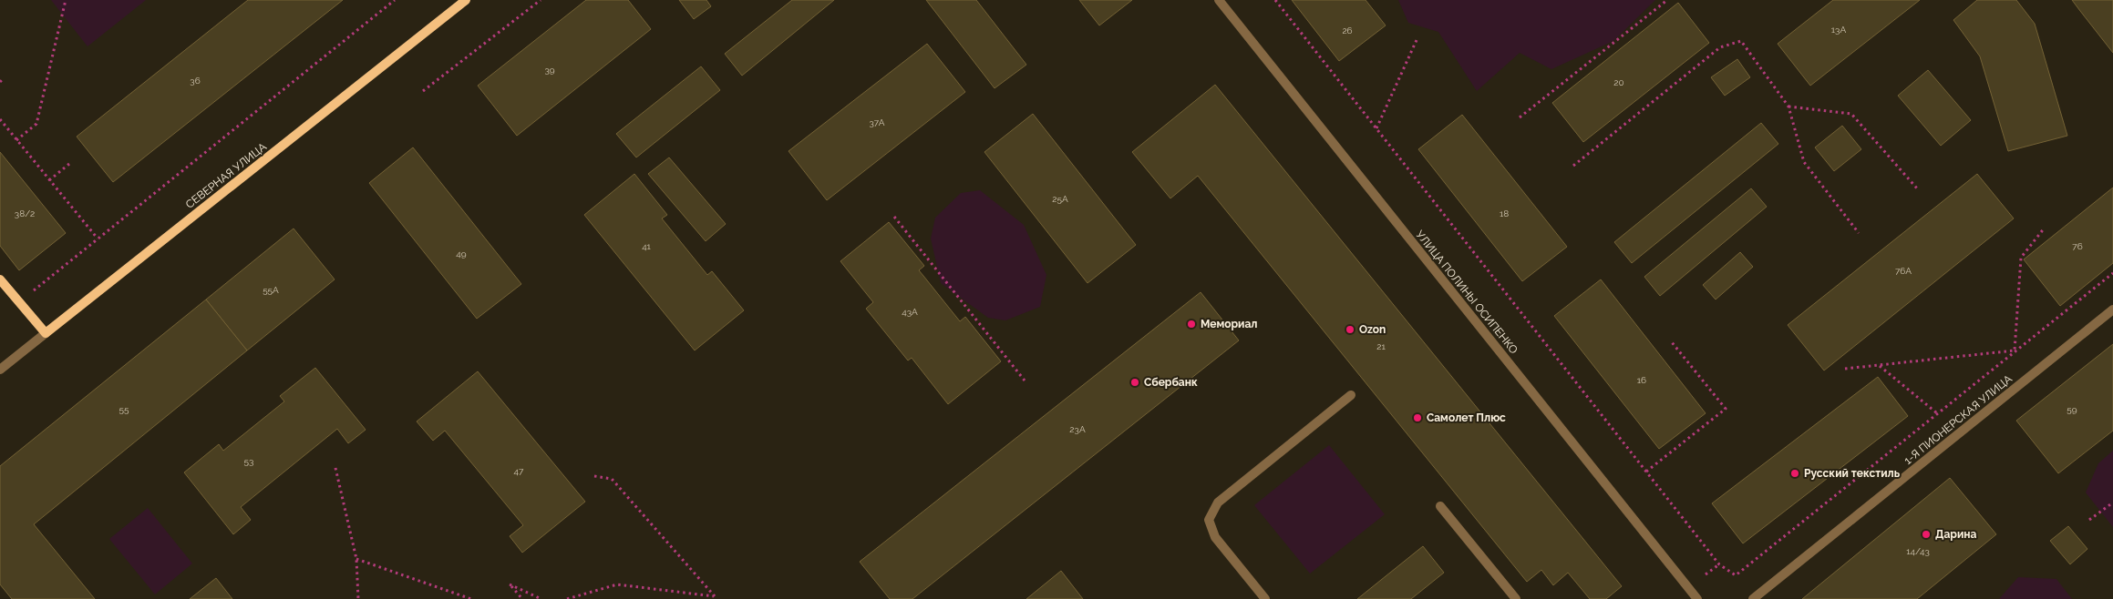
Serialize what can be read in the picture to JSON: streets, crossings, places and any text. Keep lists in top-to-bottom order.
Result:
{
  "streets": {
    "street": ["СЕВЕРНАЯ УЛИЦА", "УЛИЦА ПОЛИНЫ ОСИПЕНКО", "1-Я ПИОНЕРСКАЯ УЛИЦА"]
  },
  "places": [
    "Мемориал",
    "Ozon",
    "Сбербанк",
    "Самолет Плюс",
    "Русский текстиль",
    "Дарина"
  ],
  "house_numbers": [
    "13А",
    "26",
    "39",
    "36",
    "20",
    "37А",
    "25А",
    "38/2",
    "18",
    "41",
    "76",
    "49",
    "76А",
    "55А",
    "43А",
    "21",
    "16",
    "55",
    "59",
    "23А",
    "53",
    "47",
    "14/43"
  ]
}
